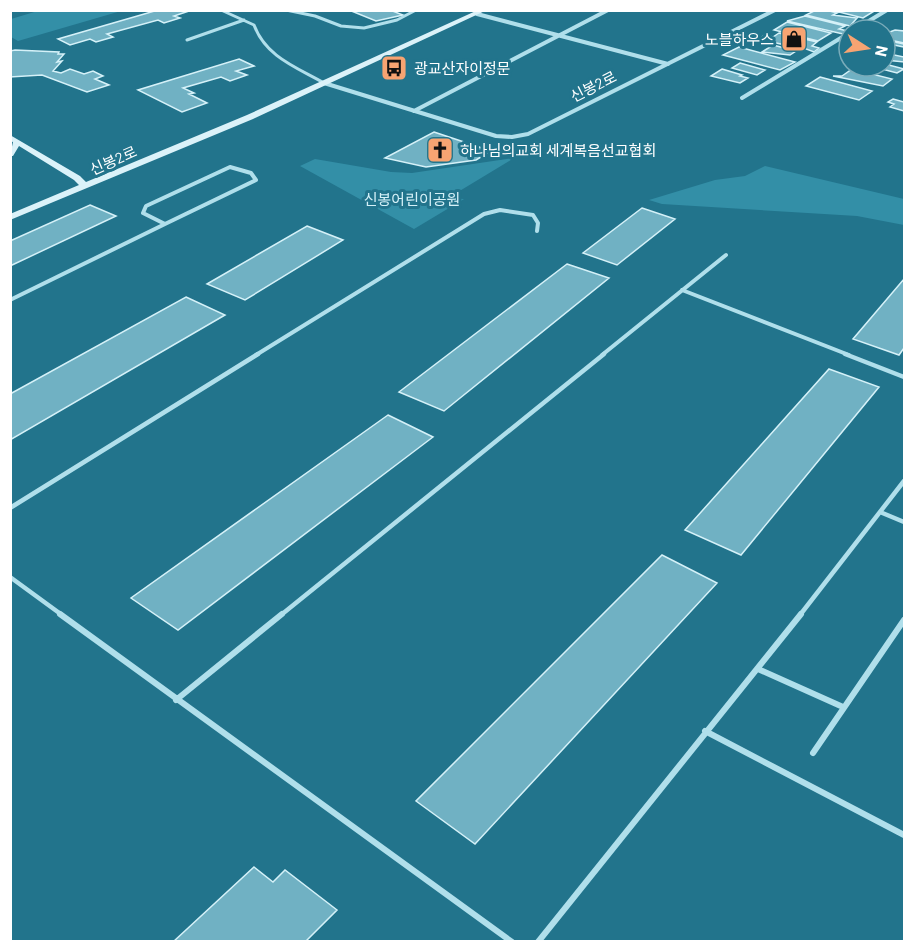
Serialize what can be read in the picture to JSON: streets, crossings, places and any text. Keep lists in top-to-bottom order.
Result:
{
  "streets": {
    "street": ["신봉2로"]
  },
  "parks": ["신봉어린이공원"],
  "places": {
    "shop": ["노블하우스"],
    "bus stop": ["광교산자이정문"],
    "church": ["하나님의교회 세계복음선교협회"]
  },
  "north": "right"
}
